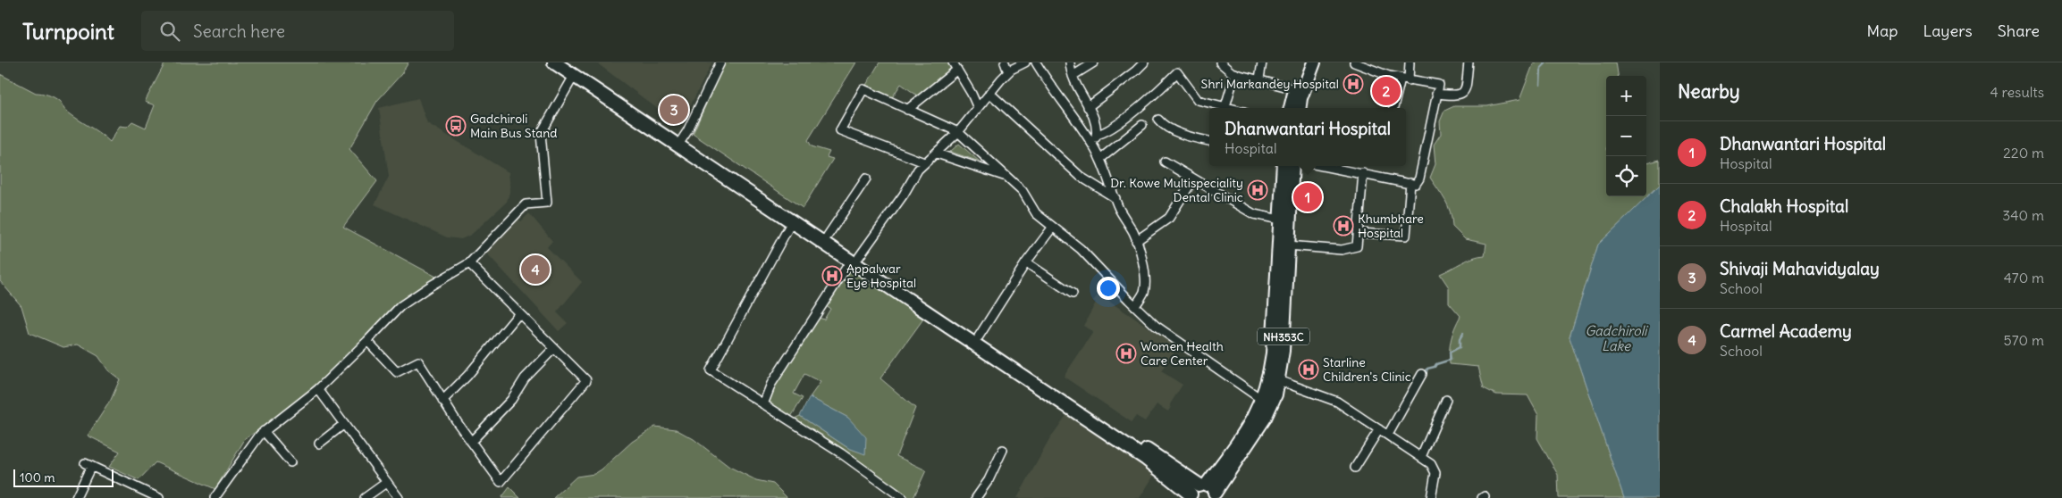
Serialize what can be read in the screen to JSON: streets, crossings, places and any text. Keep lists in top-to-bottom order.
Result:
{
  "streets": {
    "highway": ["NH353C"]
  },
  "water": ["Gadchiroli Lake"],
  "places": {
    "hospital": [
      "Shri Markandey Hospital",
      "Dr. Kowe Multispeciality Dental Clinic",
      "Khumbhare Hospital",
      "Appalwar Eye Hospital",
      "Women Health Care Center",
      "Starline Children's Clinic"
    ],
    "bus stop": ["Gadchiroli Main Bus Stand"]
  },
  "scale_bar": "100 m",
  "page": {
    "header": "Turnpoint",
    "search": "Search here",
    "nav": ["Map", "Layers", "Share"],
    "heading": ["Nearby", "4 results"],
    "pins": [
      "2",
      "3",
      "1",
      "4"
    ],
    "map_buttons": ["+", "−"],
    "popup": ["Dhanwantari Hospital", "Hospital"],
    "list": [
      {
        "mark": "1",
        "name": "Dhanwantari Hospital",
        "note": "Hospital",
        "value": "220 m"
      },
      {
        "mark": "2",
        "name": "Chalakh Hospital",
        "note": "Hospital",
        "value": "340 m"
      },
      {
        "mark": "3",
        "name": "Shivaji Mahavidyalay",
        "note": "School",
        "value": "470 m"
      },
      {
        "mark": "4",
        "name": "Carmel Academy",
        "note": "School",
        "value": "570 m"
      }
    ],
    "scale": "100 m"
  }
}
